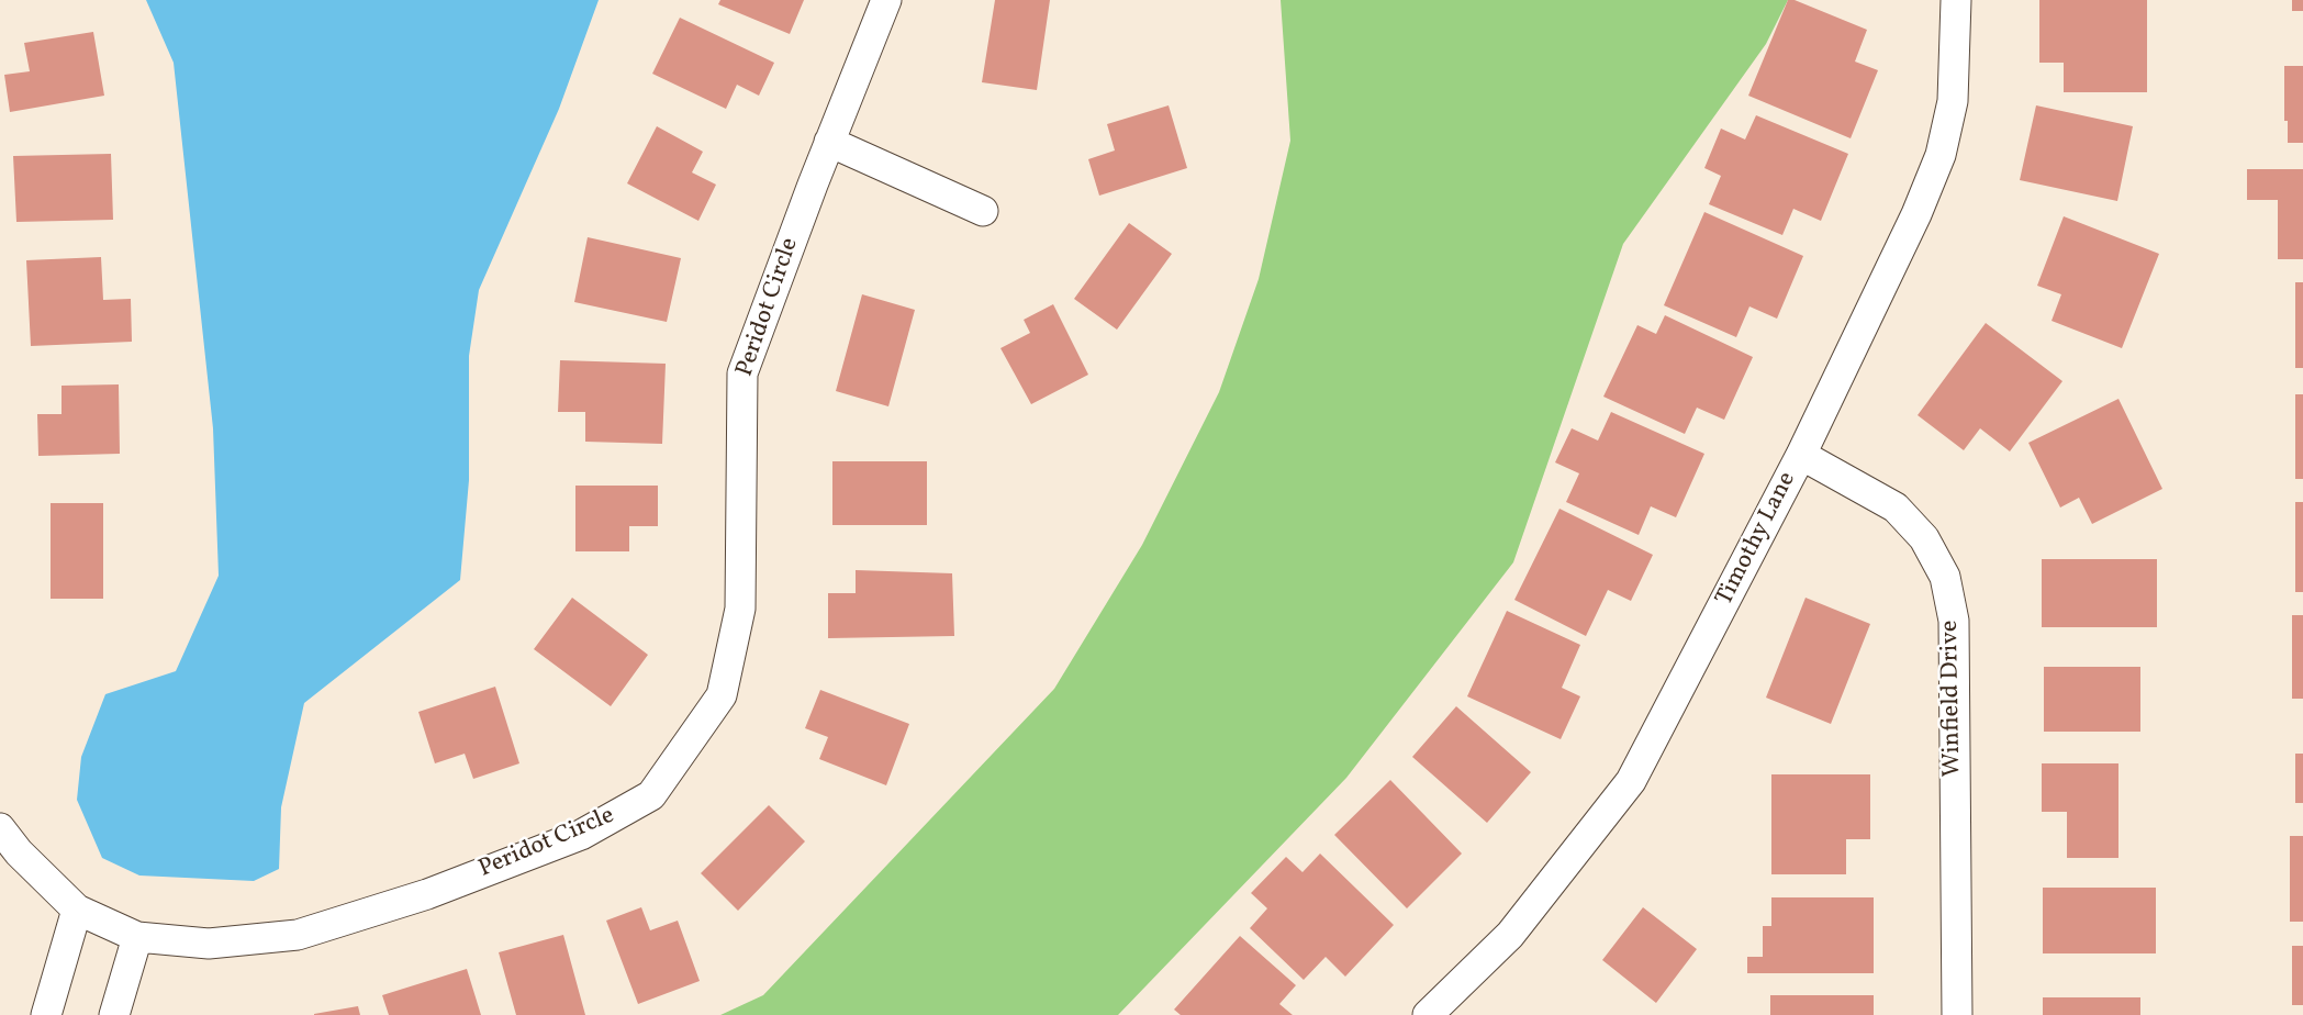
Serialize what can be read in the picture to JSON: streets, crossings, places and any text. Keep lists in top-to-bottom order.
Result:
{
  "streets": {
    "street": ["Peridot Circle", "Timothy Lane", "Winfield Drive"]
  },
  "crossings": [
    ["Timothy Lane", "Winfield Drive"]
  ]
}
